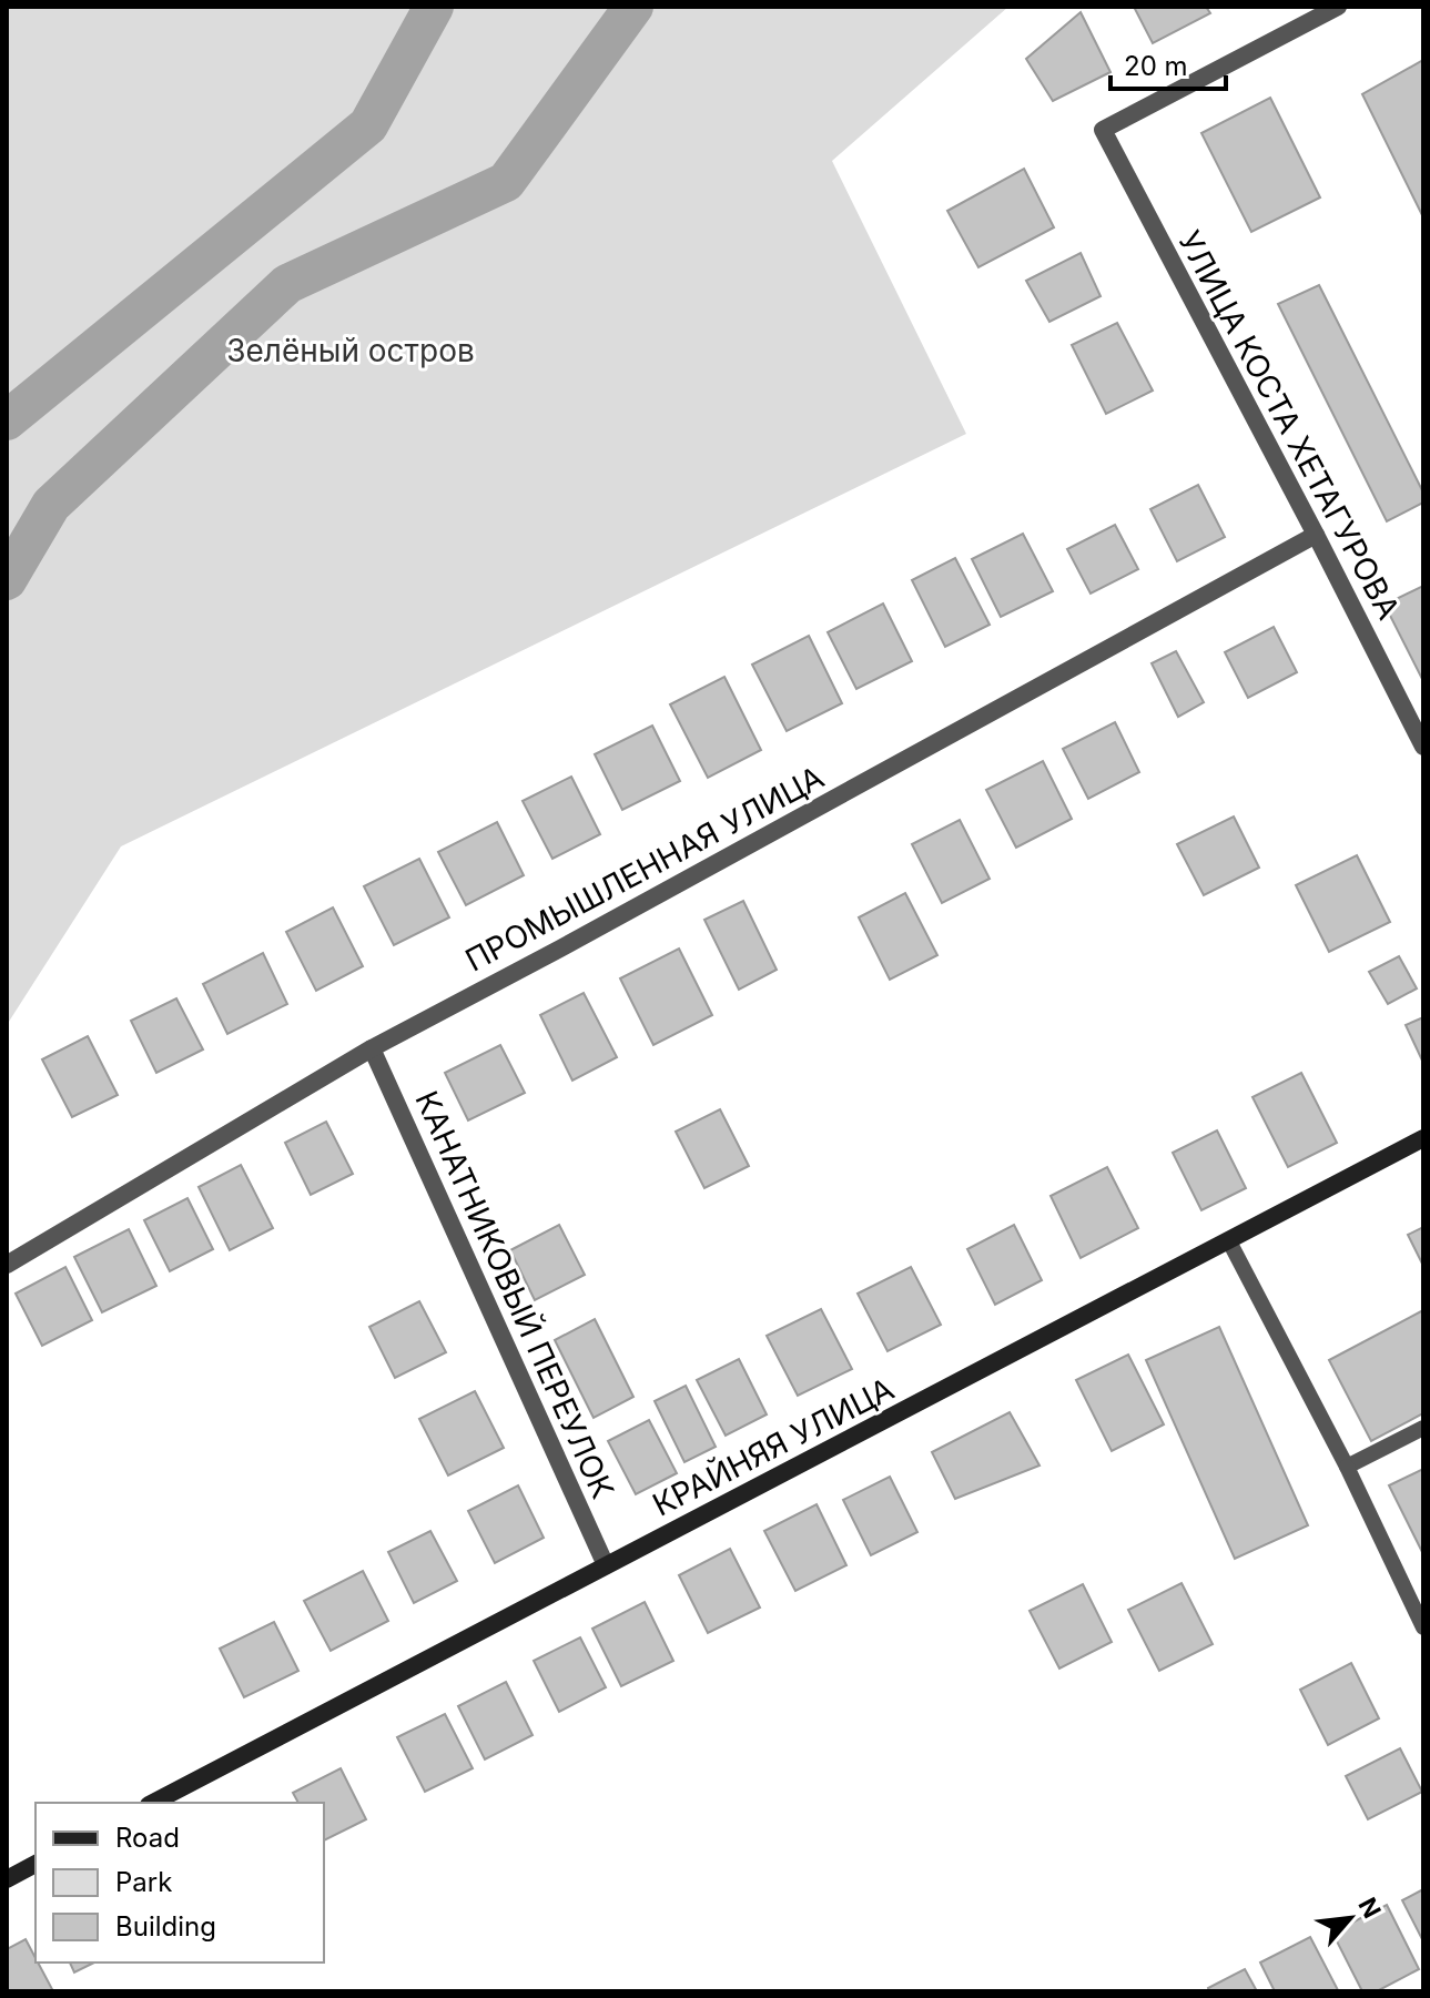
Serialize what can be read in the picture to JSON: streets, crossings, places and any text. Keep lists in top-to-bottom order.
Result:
{
  "streets": {
    "street": [
      "УЛИЦА КОСТА ХЕТАГУРОВА",
      "ПРОМЫШЛЕННАЯ УЛИЦА",
      "КАНАТНИКОВЫЙ ПЕРЕУЛОК",
      "КРАЙНЯЯ УЛИЦА"
    ]
  },
  "crossings": [
    ["УЛИЦА КОСТА ХЕТАГУРОВА", "ПРОМЫШЛЕННАЯ УЛИЦА"],
    ["ПРОМЫШЛЕННАЯ УЛИЦА", "КАНАТНИКОВЫЙ ПЕРЕУЛОК"],
    ["КАНАТНИКОВЫЙ ПЕРЕУЛОК", "КРАЙНЯЯ УЛИЦА"]
  ],
  "parks": ["Зелёный остров"],
  "legend": ["Road", "Park", "Building"],
  "scale_bar": "20 m",
  "north": "top right"
}
